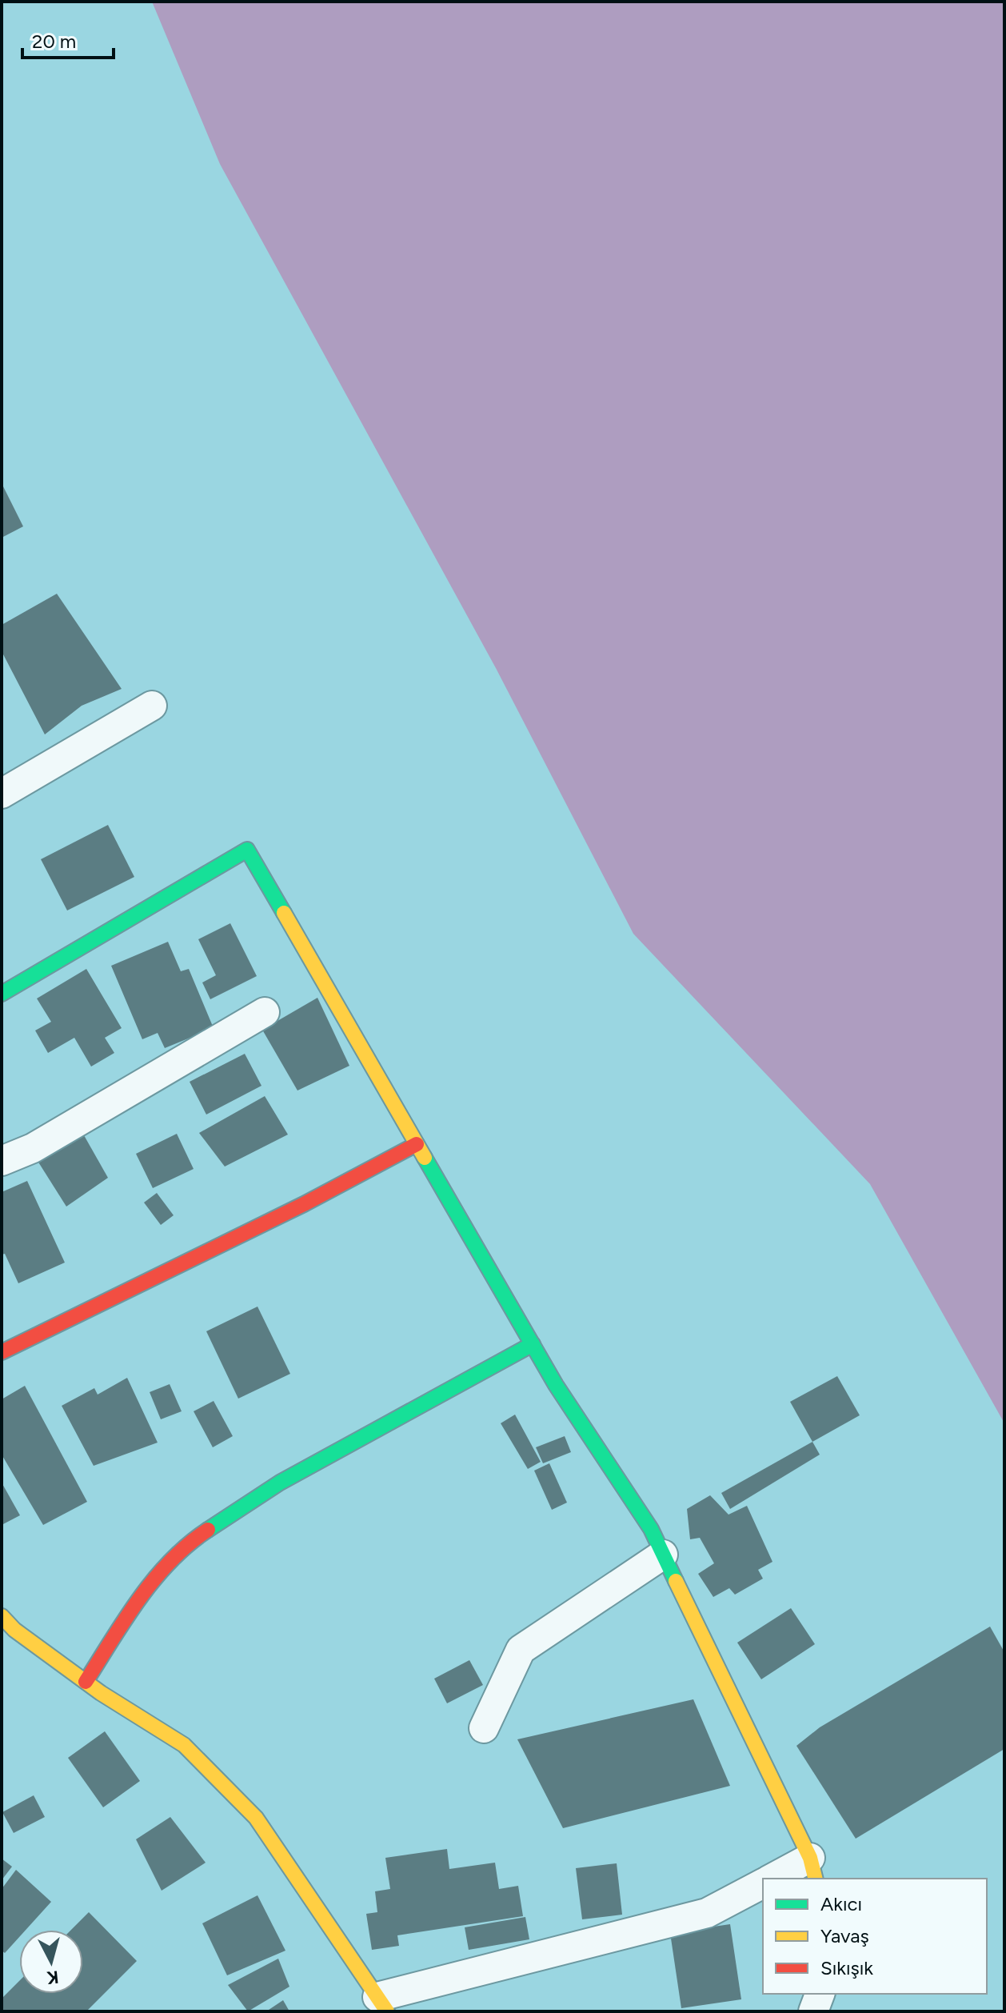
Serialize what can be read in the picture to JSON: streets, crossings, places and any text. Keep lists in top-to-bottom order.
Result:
{
  "legend": ["Akıcı", "Yavaş", "Sıkışık"],
  "scale_bar": "20 m",
  "north": "bottom"
}
